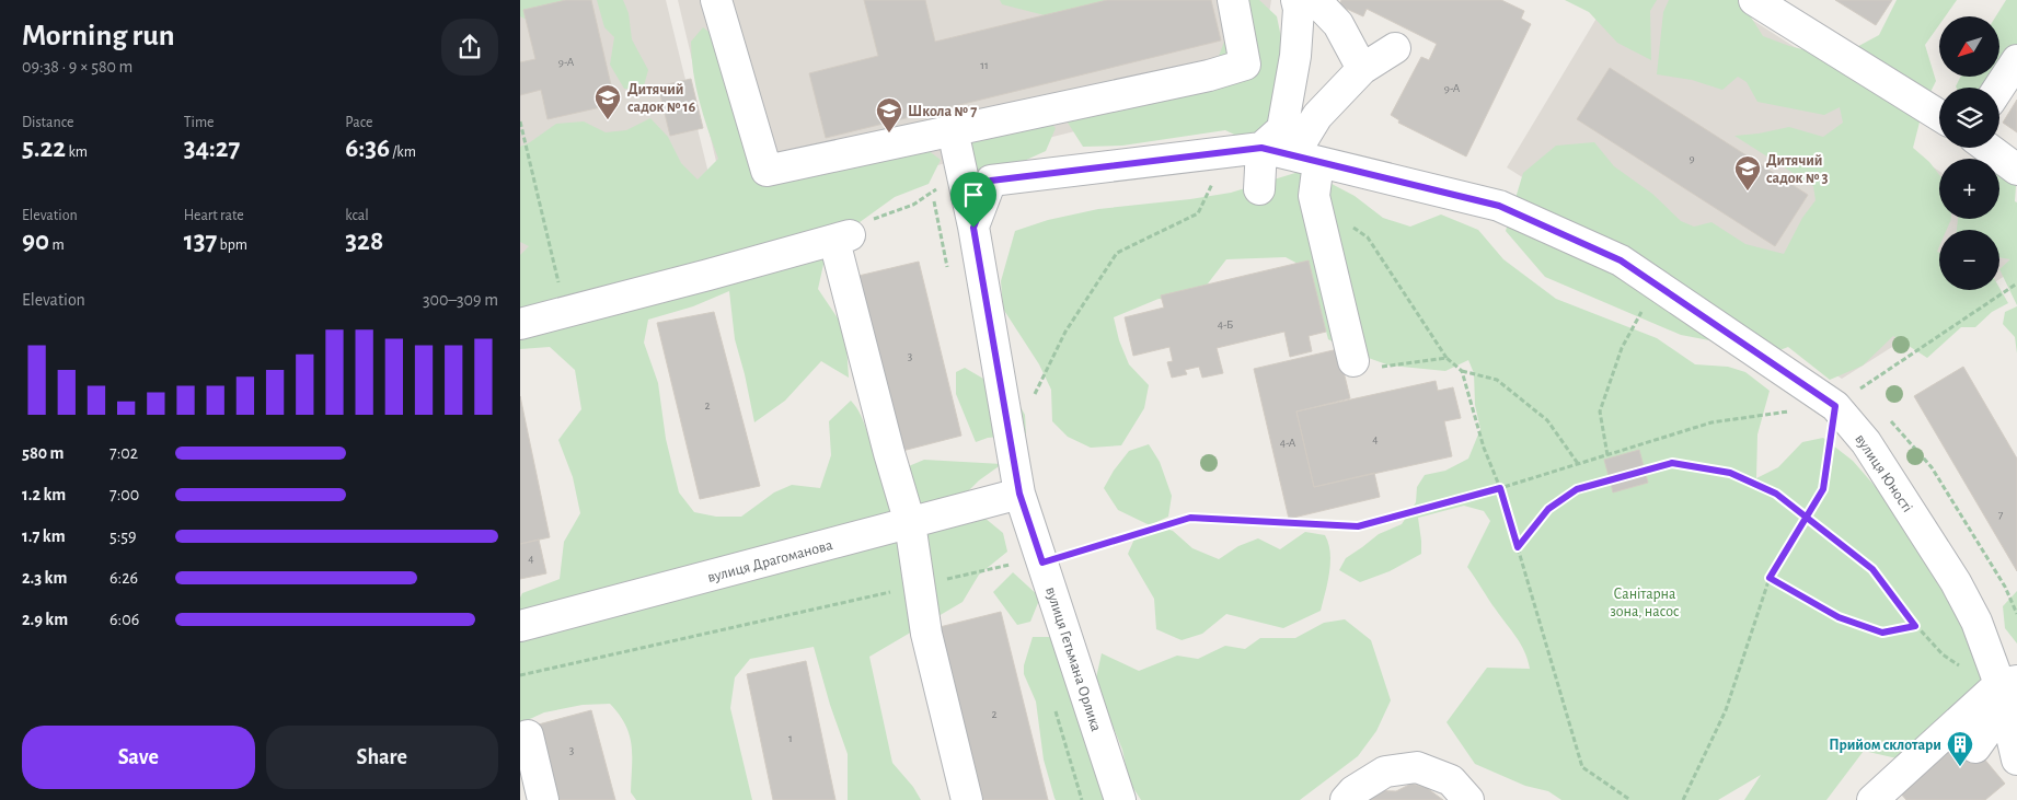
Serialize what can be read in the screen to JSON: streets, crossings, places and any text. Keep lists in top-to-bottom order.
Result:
{
  "streets": {
    "street": ["вулиця Юності", "вулиця Драгоманова", "вулиця Гетьмана Орлика"]
  },
  "crossings": [
    ["вулиця Юності", "вулиця Гетьмана Орлика"],
    ["вулиця Драгоманова", "вулиця Гетьмана Орлика"]
  ],
  "parks": ["Санітарна зона, насос"],
  "places": {
    "school or university": ["Дитячий садок № 16", "Школа № 7", "Дитячий садок № 3"],
    "building": ["Прийом склотари"]
  },
  "house_numbers": [
    "9-А",
    "11",
    "9-А",
    "9",
    "4-Б",
    "3",
    "2",
    "4",
    "4-А",
    "7",
    "4",
    "2",
    "1",
    "3"
  ],
  "north": "bottom left",
  "page": {
    "heading": ["Morning run", "09:38 · 9 × 580 m"],
    "map_buttons": ["+", "−"],
    "stats": [
      ["Distance", "5.22 km"],
      ["Time", "34:27"],
      ["Pace", "6:36 /km"],
      ["Elevation", "90 m"],
      ["Heart rate", "137 bpm"],
      ["kcal", "328"]
    ],
    "chart": ["Elevation", "300–309 m"],
    "list": [
      {
        "name": "580 m",
        "note": "7:02"
      },
      {
        "name": "1.2 km",
        "note": "7:00"
      },
      {
        "name": "1.7 km",
        "note": "5:59"
      },
      {
        "name": "2.3 km",
        "note": "6:26"
      },
      {
        "name": "2.9 km",
        "note": "6:06"
      }
    ],
    "buttons": ["Save", "Share"]
  }
}
